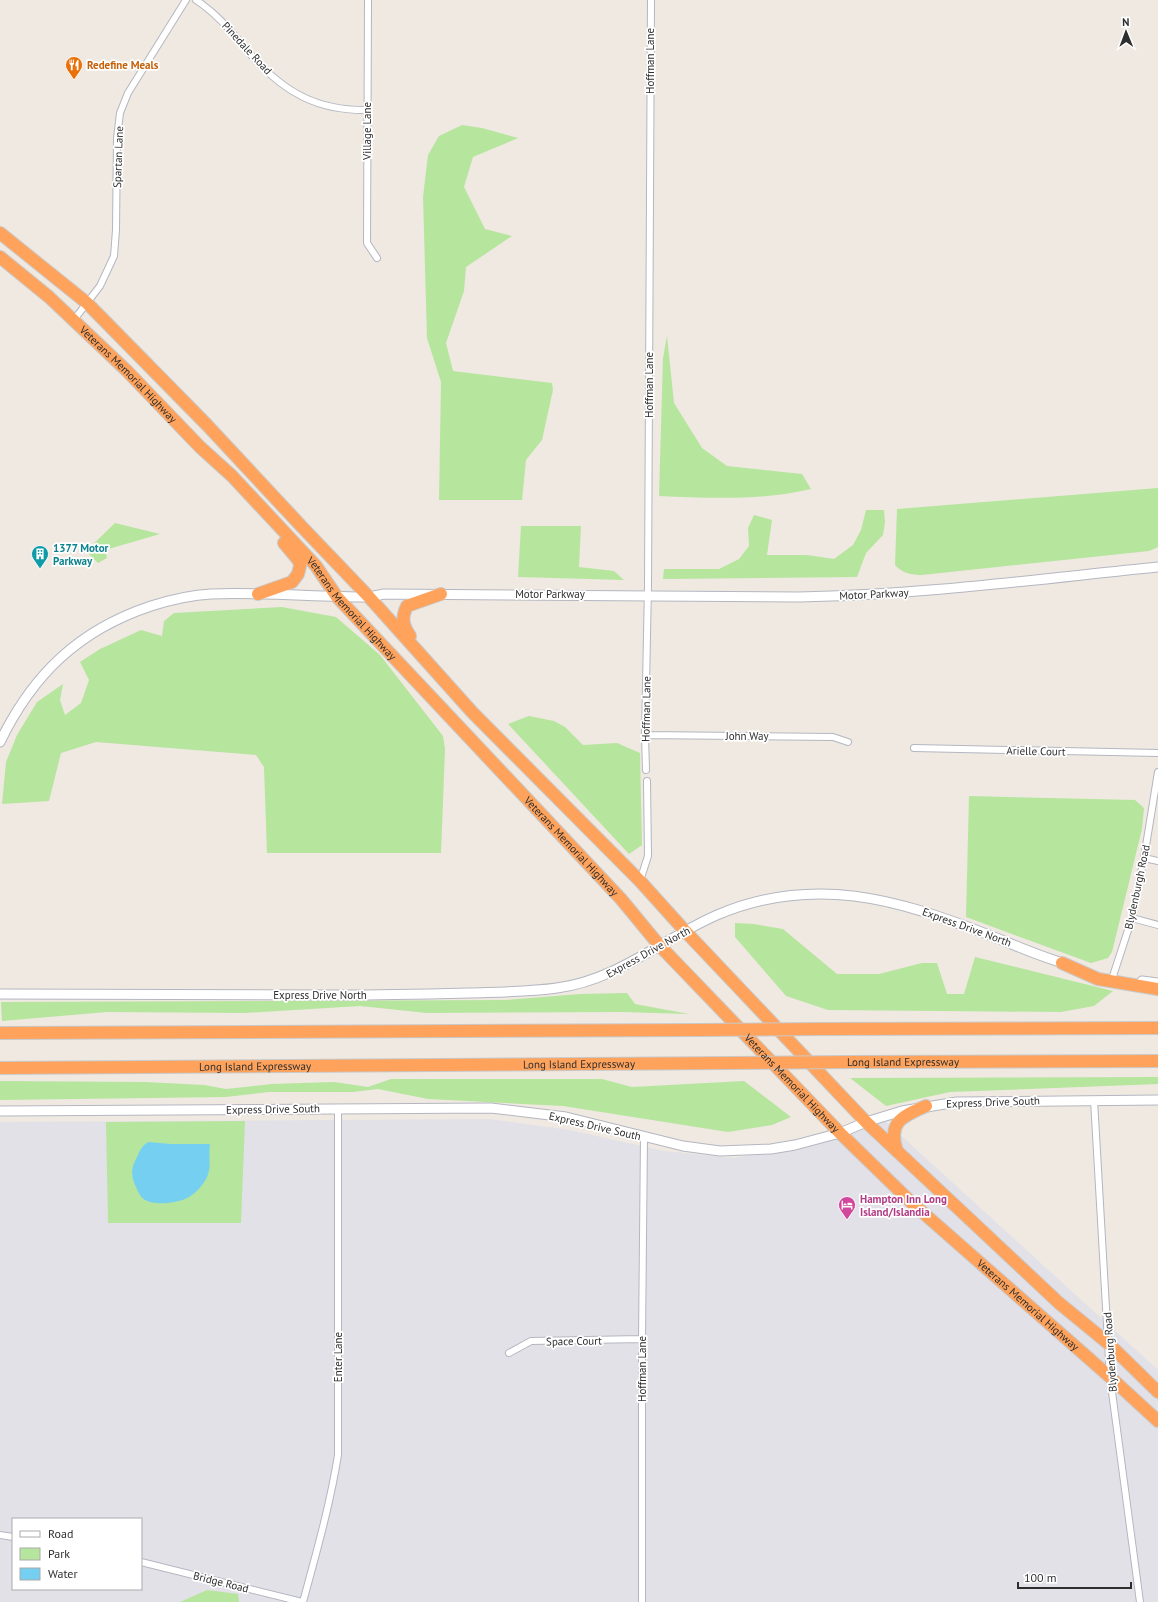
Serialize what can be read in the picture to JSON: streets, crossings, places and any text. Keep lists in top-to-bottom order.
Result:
{
  "streets": {
    "highway": ["Veterans Memorial Highway", "Long Island Expressway"],
    "main road": ["Motor Parkway", "Express Drive North", "Express Drive South"],
    "street": [
      "Pinedale Road",
      "Hoffman Lane",
      "Village Lane",
      "Spartan Lane",
      "John Way",
      "Arielle Court",
      "Blydenburgh Road",
      "Space Court",
      "Blydenburg Road",
      "Enter Lane",
      "Bridge Road"
    ]
  },
  "crossings": [
    ["Pinedale Road", "Village Lane"],
    ["Hoffman Lane", "Motor Parkway"],
    ["Hoffman Lane", "John Way"],
    ["Hoffman Lane", "Express Drive South"],
    ["Hoffman Lane", "Space Court"],
    ["Spartan Lane", "Veterans Memorial Highway"],
    ["Veterans Memorial Highway", "Motor Parkway"],
    ["Veterans Memorial Highway", "Express Drive North"],
    ["Veterans Memorial Highway", "Express Drive South"],
    ["Veterans Memorial Highway", "Blydenburg Road"],
    ["Blydenburgh Road", "Express Drive North"],
    ["Express Drive South", "Blydenburg Road"],
    ["Express Drive South", "Enter Lane"],
    ["Enter Lane", "Bridge Road"]
  ],
  "places": {
    "restaurant": ["Redefine Meals"],
    "building": ["1377 Motor Parkway"],
    "hotel": ["Hampton Inn Long Island/Islandia"]
  },
  "legend": ["Road", "Park", "Water"],
  "scale_bar": "100 m",
  "north": "top"
}
